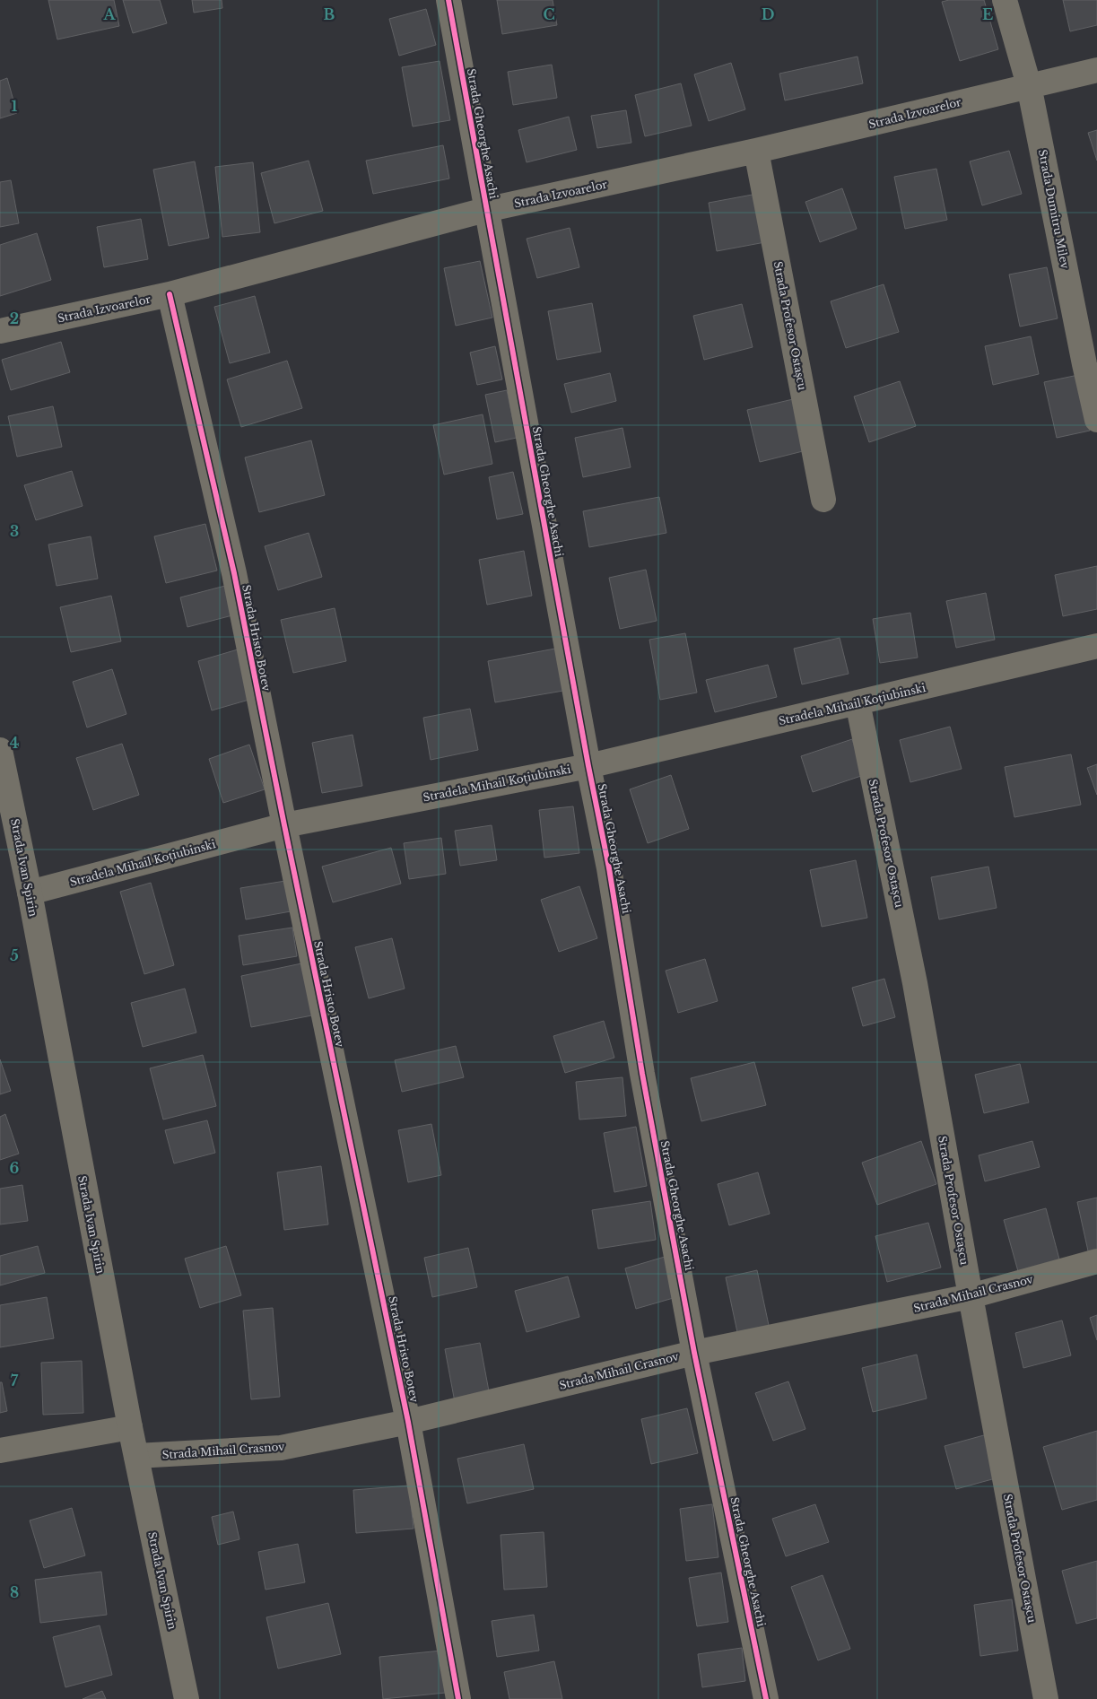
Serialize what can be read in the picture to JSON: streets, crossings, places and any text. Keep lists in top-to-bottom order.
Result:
{
  "streets": {
    "street": [
      "Strada Izvoarelor",
      "Strada Gheorghe Asachi",
      "Strada Dumitru Milev",
      "Strada Profesor Ostașcu",
      "Strada Hristo Botev",
      "Stradela Mihail Koțiubinski",
      "Strada Ivan Spirin",
      "Strada Mihail Crasnov"
    ]
  },
  "crossings": [
    ["Strada Izvoarelor", "Strada Gheorghe Asachi"],
    ["Strada Izvoarelor", "Strada Dumitru Milev"],
    ["Strada Izvoarelor", "Strada Profesor Ostașcu"],
    ["Strada Izvoarelor", "Strada Hristo Botev"],
    ["Strada Gheorghe Asachi", "Stradela Mihail Koțiubinski"],
    ["Strada Gheorghe Asachi", "Strada Mihail Crasnov"],
    ["Strada Profesor Ostașcu", "Stradela Mihail Koțiubinski"],
    ["Strada Profesor Ostașcu", "Strada Mihail Crasnov"],
    ["Strada Hristo Botev", "Stradela Mihail Koțiubinski"],
    ["Strada Hristo Botev", "Strada Mihail Crasnov"],
    ["Stradela Mihail Koțiubinski", "Strada Ivan Spirin"],
    ["Strada Ivan Spirin", "Strada Mihail Crasnov"]
  ],
  "grid": {
    "columns": [
      "A",
      "B",
      "C",
      "D",
      "E"
    ],
    "rows": [
      "1",
      "2",
      "3",
      "4",
      "5",
      "6",
      "7",
      "8"
    ]
  }
}
